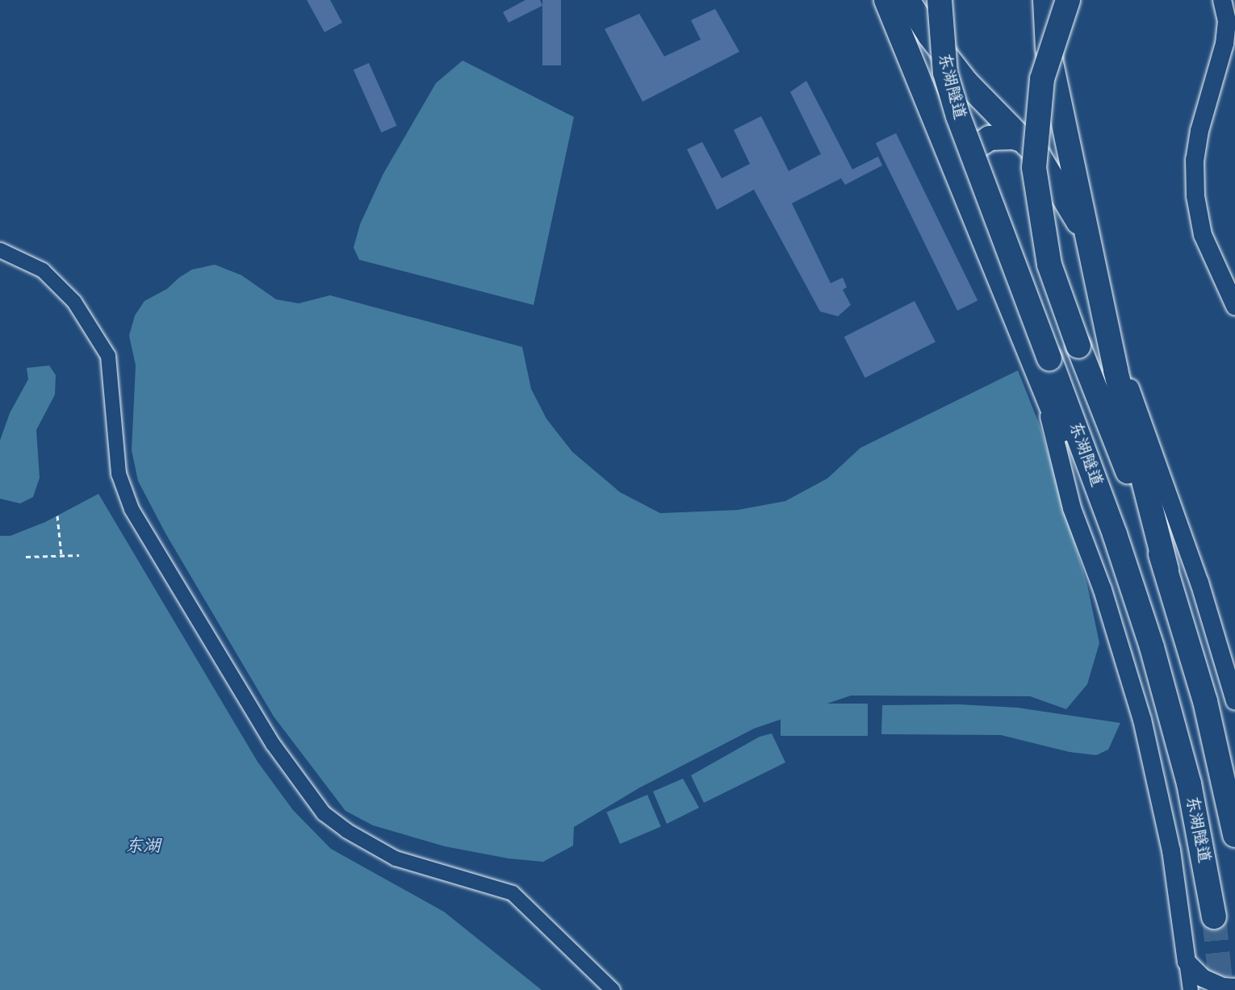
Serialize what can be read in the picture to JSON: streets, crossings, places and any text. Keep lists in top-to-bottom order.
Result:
{
  "streets": {
    "highway": ["东湖隧道"]
  },
  "water": ["东湖"]
}
